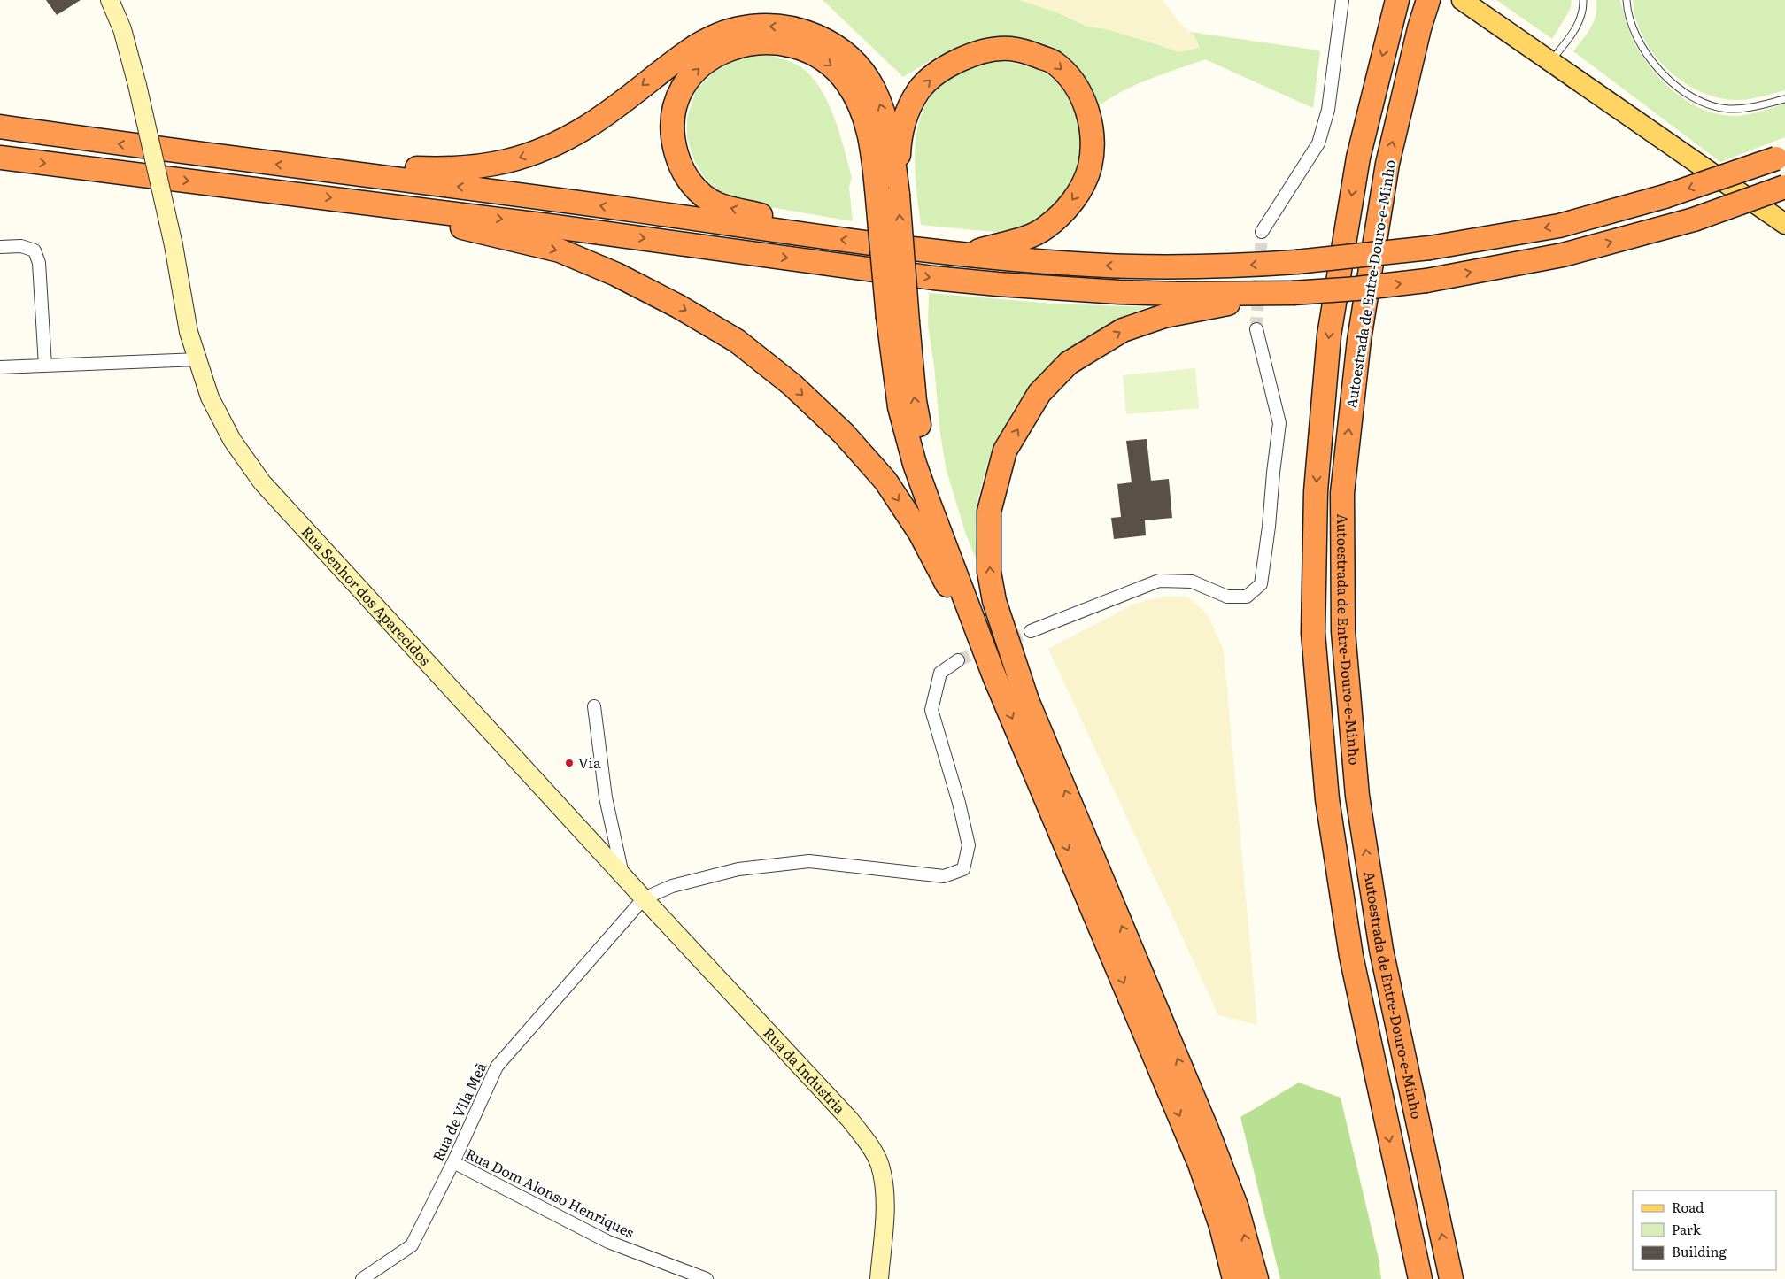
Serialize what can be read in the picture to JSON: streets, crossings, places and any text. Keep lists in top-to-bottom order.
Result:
{
  "streets": {
    "highway": ["Autoestrada de Entre-Douro-e-Minho"],
    "street": [
      "Rua Senhor dos Aparecidos",
      "Rua da Indústria",
      "Rua de Vila Meã",
      "Rua Dom Alonso Henriques"
    ]
  },
  "crossings": [
    ["Rua Senhor dos Aparecidos", "Rua da Indústria"],
    ["Rua Senhor dos Aparecidos", "Rua de Vila Meã"],
    ["Rua da Indústria", "Rua de Vila Meã"],
    ["Rua de Vila Meã", "Rua Dom Alonso Henriques"]
  ],
  "places": ["Via"],
  "legend": ["Road", "Park", "Building"]
}
